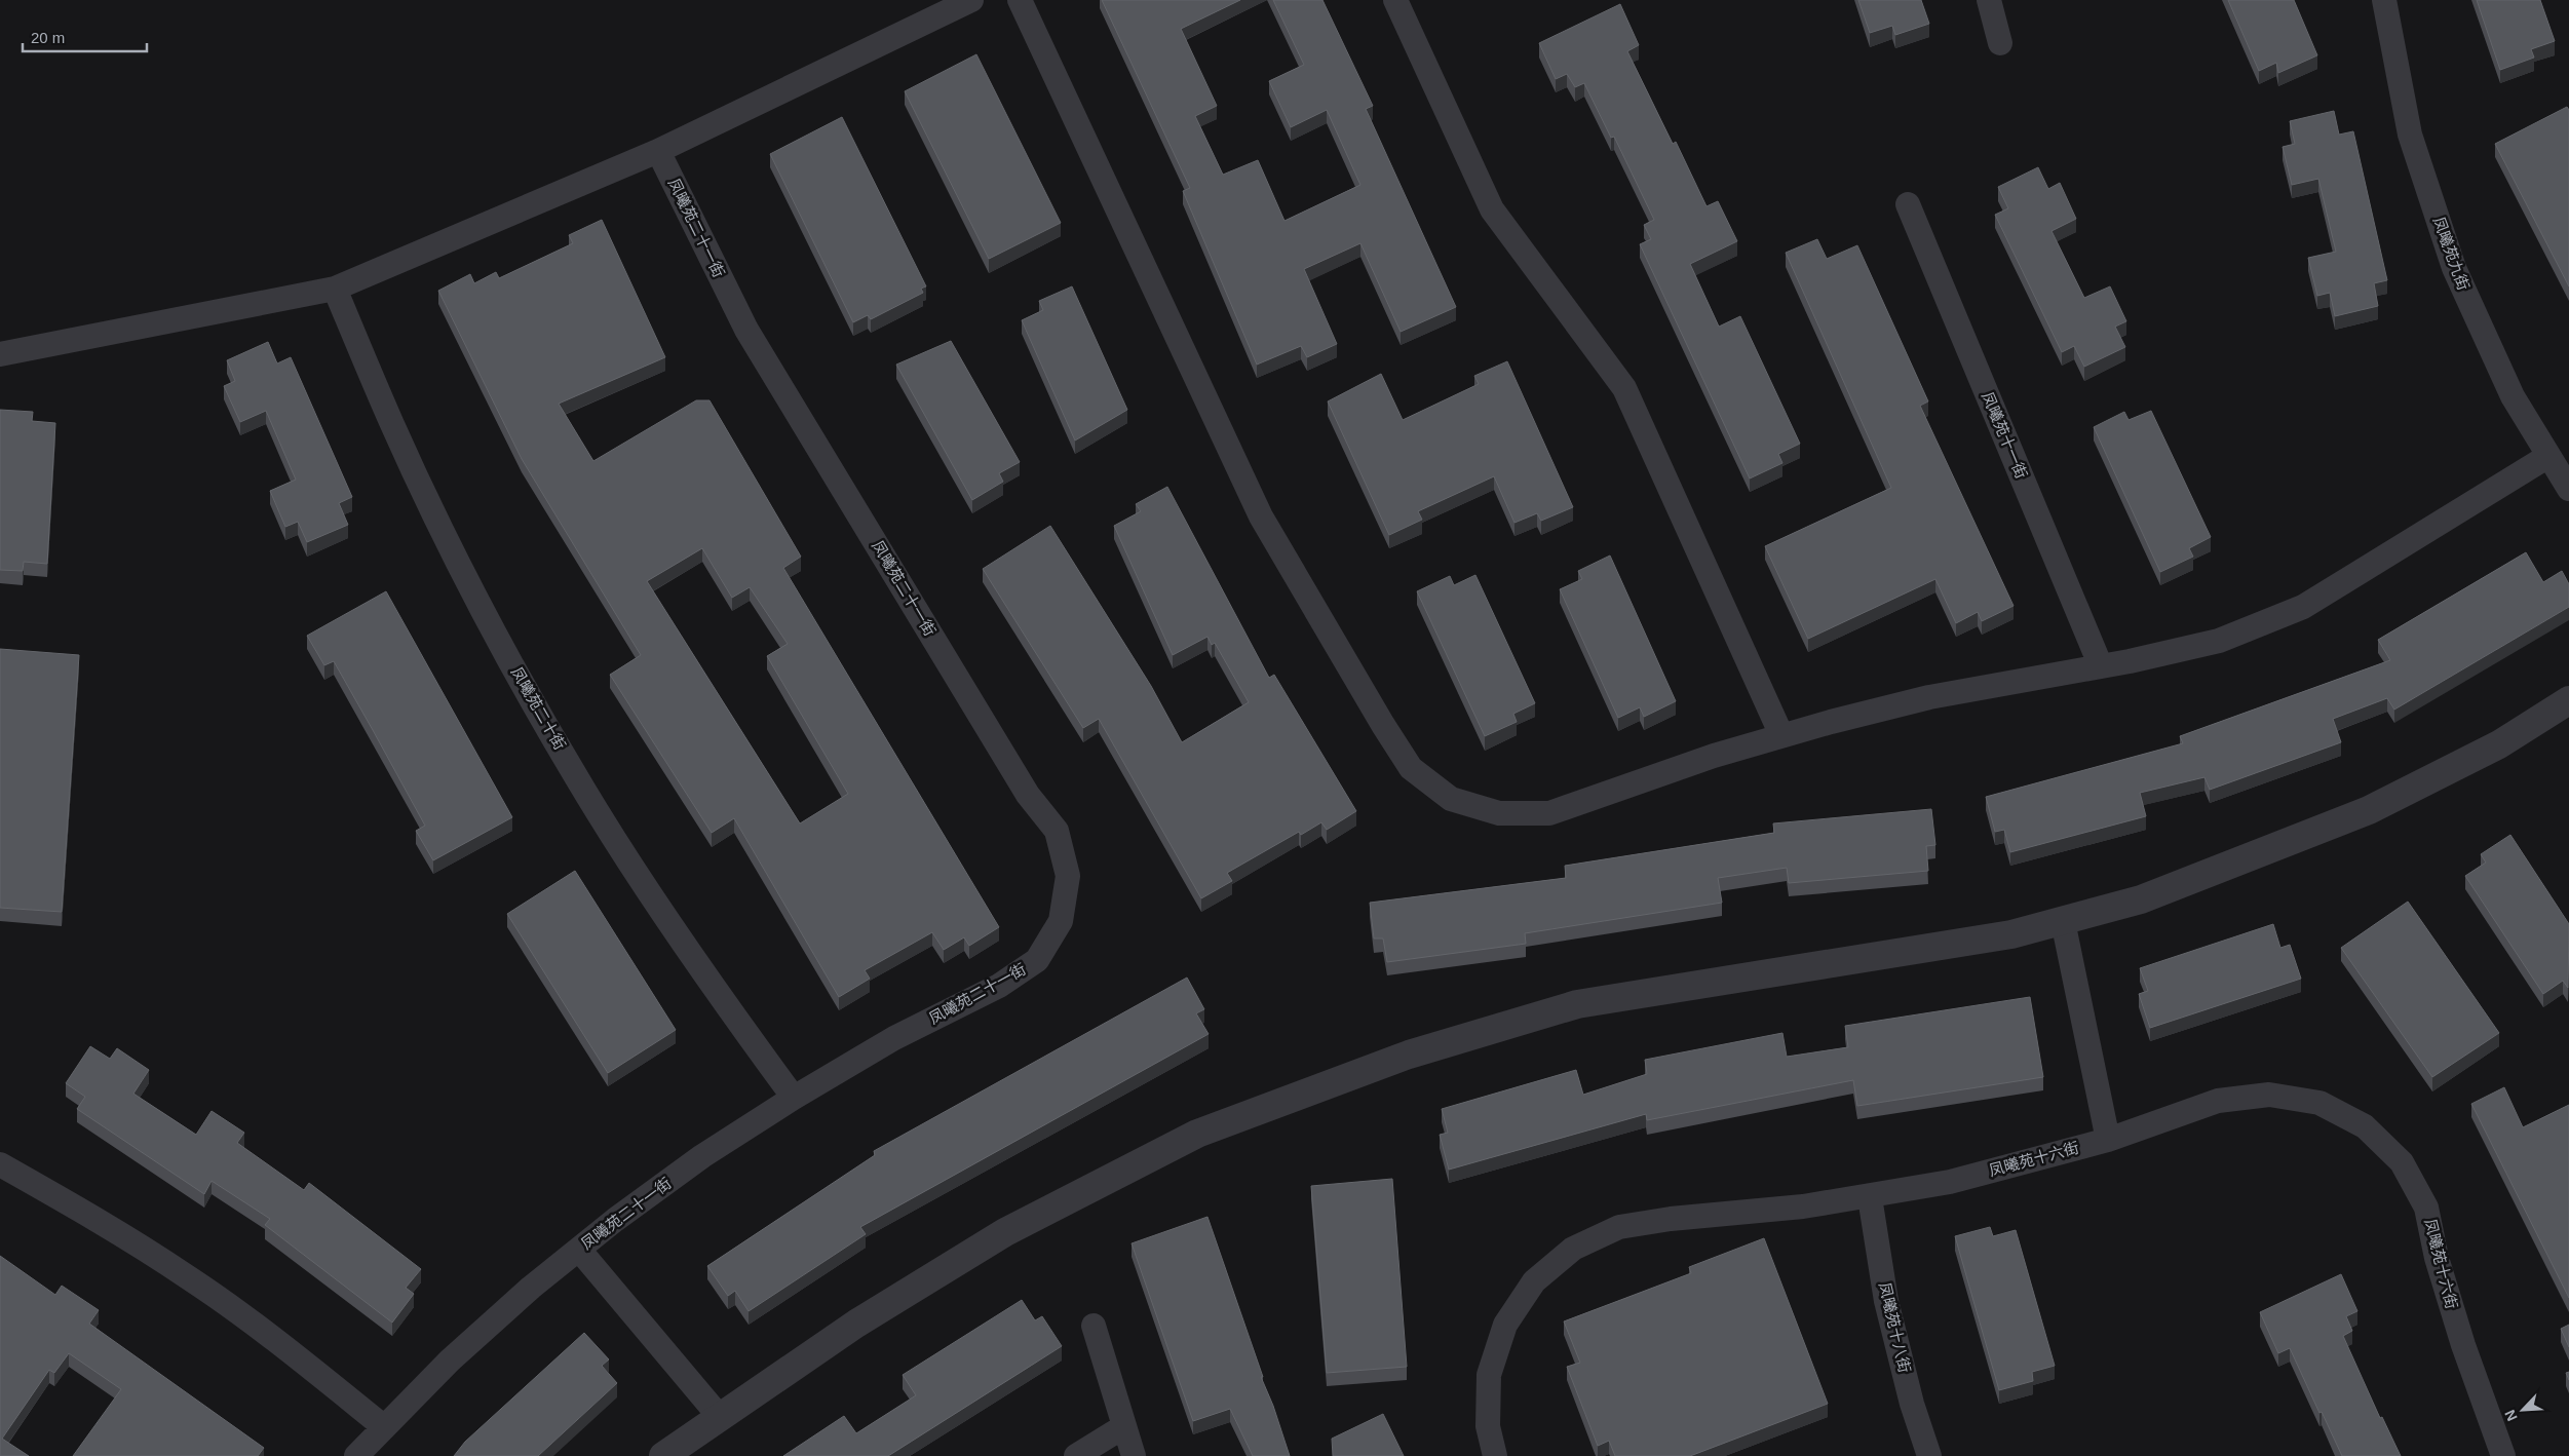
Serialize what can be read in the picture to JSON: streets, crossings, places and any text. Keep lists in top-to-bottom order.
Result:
{
  "streets": {
    "lane": [
      "凤曦苑二十一街",
      "凤曦苑九街",
      "凤曦苑十一街",
      "凤曦苑二十街",
      "凤曦苑十六街",
      "凤曦苑十八街"
    ]
  },
  "crossings": [
    ["凤曦苑二十一街", "凤曦苑二十街"],
    ["凤曦苑十六街", "凤曦苑十八街"]
  ],
  "scale_bar": "20 m",
  "north": "bottom left"
}
